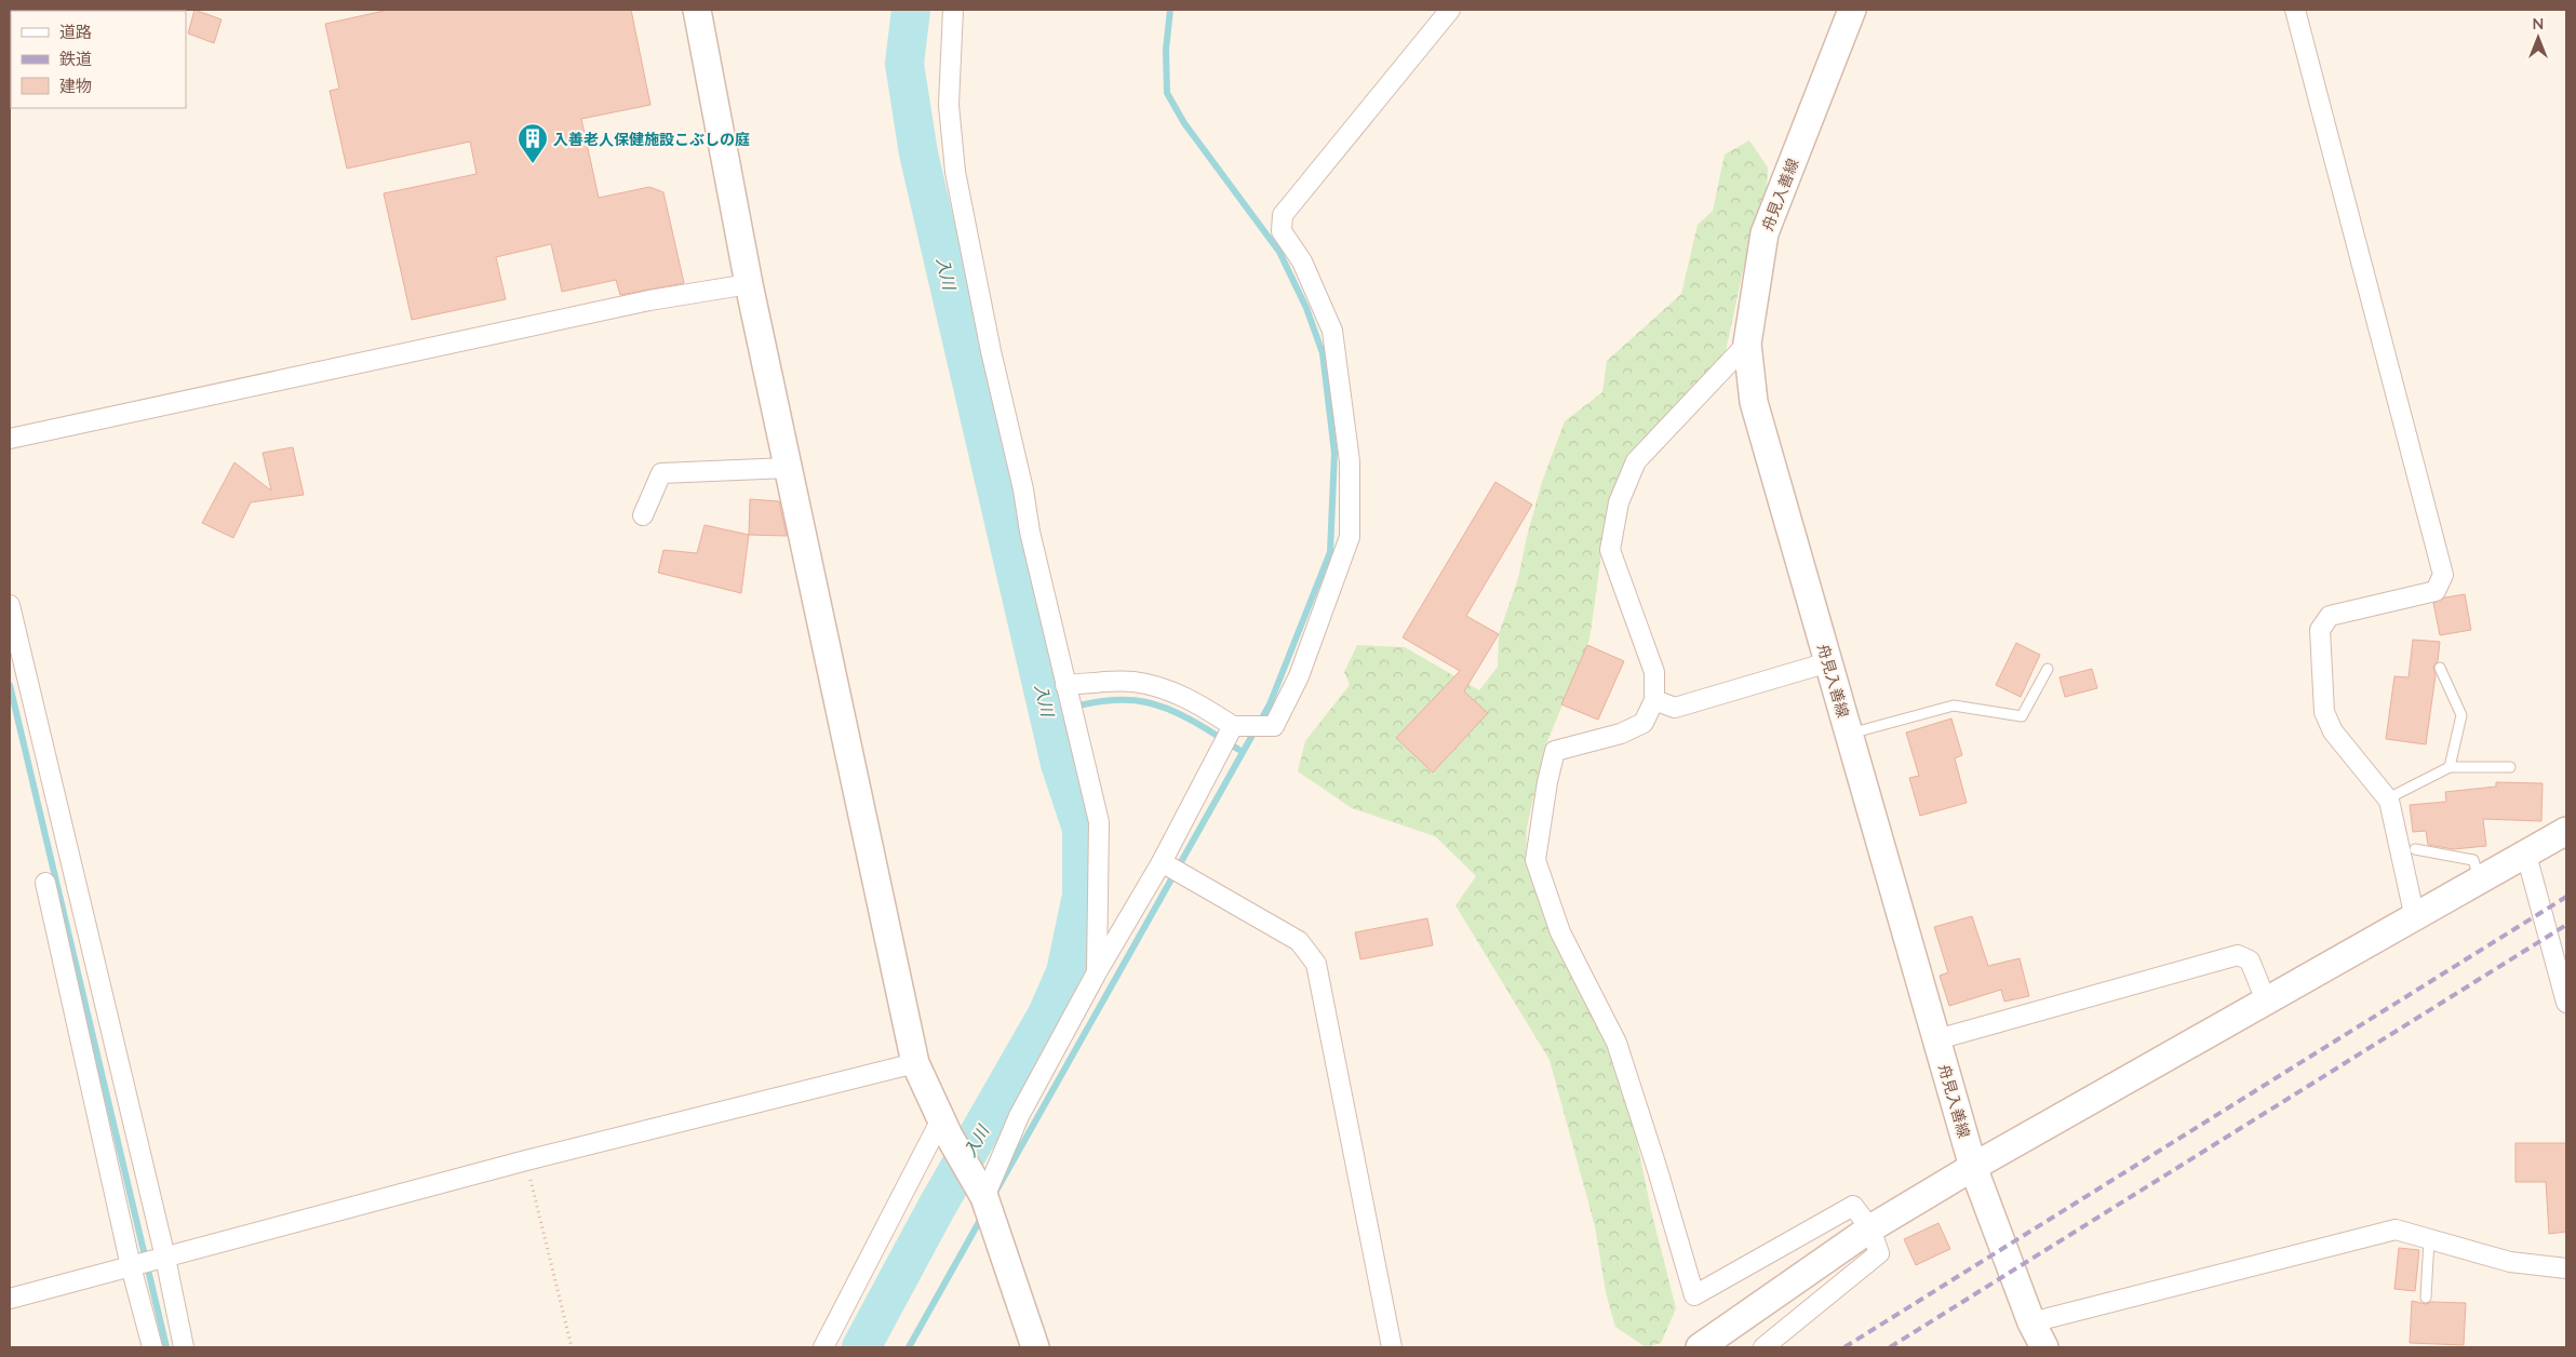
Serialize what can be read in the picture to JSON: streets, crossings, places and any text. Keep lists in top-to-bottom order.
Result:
{
  "streets": {
    "street": ["舟見入善線"]
  },
  "water": ["入川"],
  "places": {
    "building": ["入善老人保健施設こぶしの庭"]
  },
  "legend": ["道路", "鉄道", "建物"],
  "north": "top"
}
